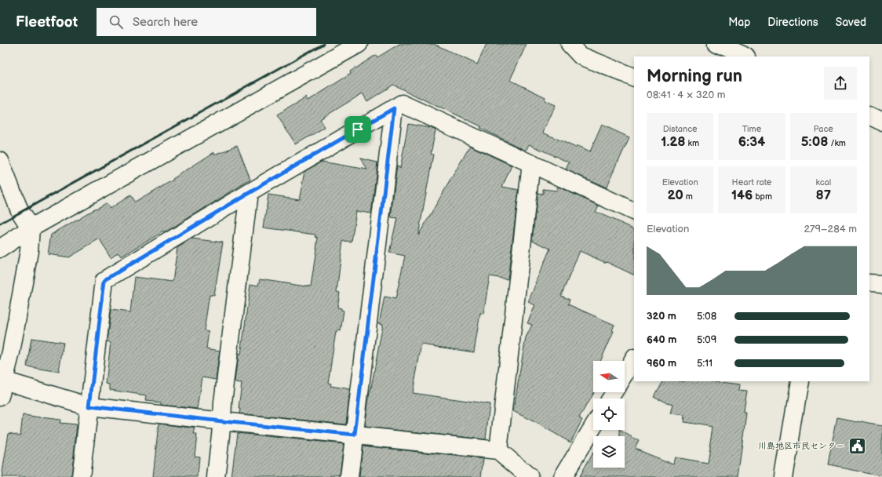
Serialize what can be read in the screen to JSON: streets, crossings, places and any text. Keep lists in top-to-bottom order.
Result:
{
  "places": {
    "public building": ["川島地区市民センター"]
  },
  "north": "left",
  "page": {
    "header": "Fleetfoot",
    "search": "Search here",
    "nav": ["Map", "Directions", "Saved"],
    "heading": ["Morning run", "08:41 · 4 × 320 m"],
    "stats": [
      ["Distance", "1.28 km"],
      ["Time", "6:34"],
      ["Pace", "5:08 /km"],
      ["Elevation", "20 m"],
      ["Heart rate", "146 bpm"],
      ["kcal", "87"]
    ],
    "chart": ["Elevation", "279–284 m"],
    "list": [
      {
        "name": "320 m",
        "note": "5:08"
      },
      {
        "name": "640 m",
        "note": "5:09"
      },
      {
        "name": "960 m",
        "note": "5:11"
      }
    ]
  }
}
